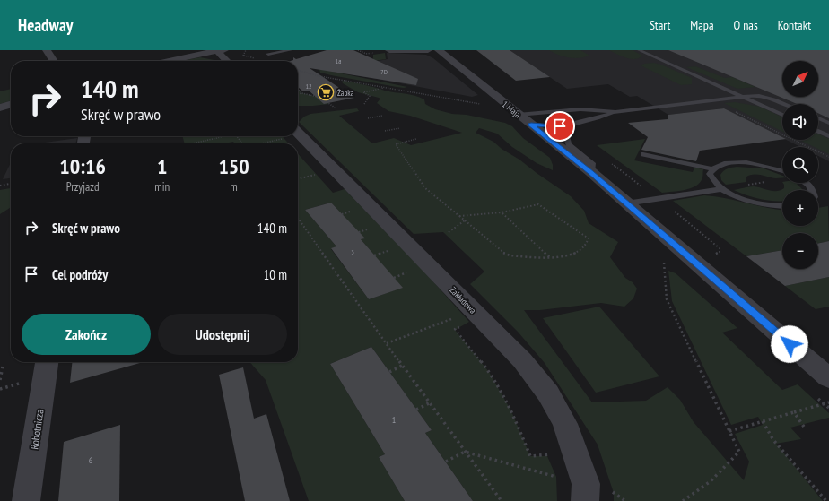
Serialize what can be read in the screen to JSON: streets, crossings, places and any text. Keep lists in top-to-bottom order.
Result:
{
  "streets": {
    "street": ["1 Maja", "Zakładowa", "Robotnicza"]
  },
  "places": {
    "supermarket": ["Żabka"]
  },
  "house_numbers": [
    "1a",
    "7D",
    "12",
    "3",
    "1",
    "6"
  ],
  "north": "top right",
  "page": {
    "header": "Headway",
    "nav": [
      "Start",
      "Mapa",
      "O nas",
      "Kontakt"
    ],
    "map_buttons": ["+", "−"],
    "turn": ["140 m", "Skręć w prawo"],
    "eta": [
      "10:16",
      "Przyjazd",
      "1",
      "min",
      "150",
      "m"
    ],
    "list": [
      {
        "name": "Skręć w prawo",
        "value": "140 m"
      },
      {
        "name": "Cel podróży",
        "value": "10 m"
      }
    ],
    "buttons": ["Zakończ", "Udostępnij"]
  }
}
